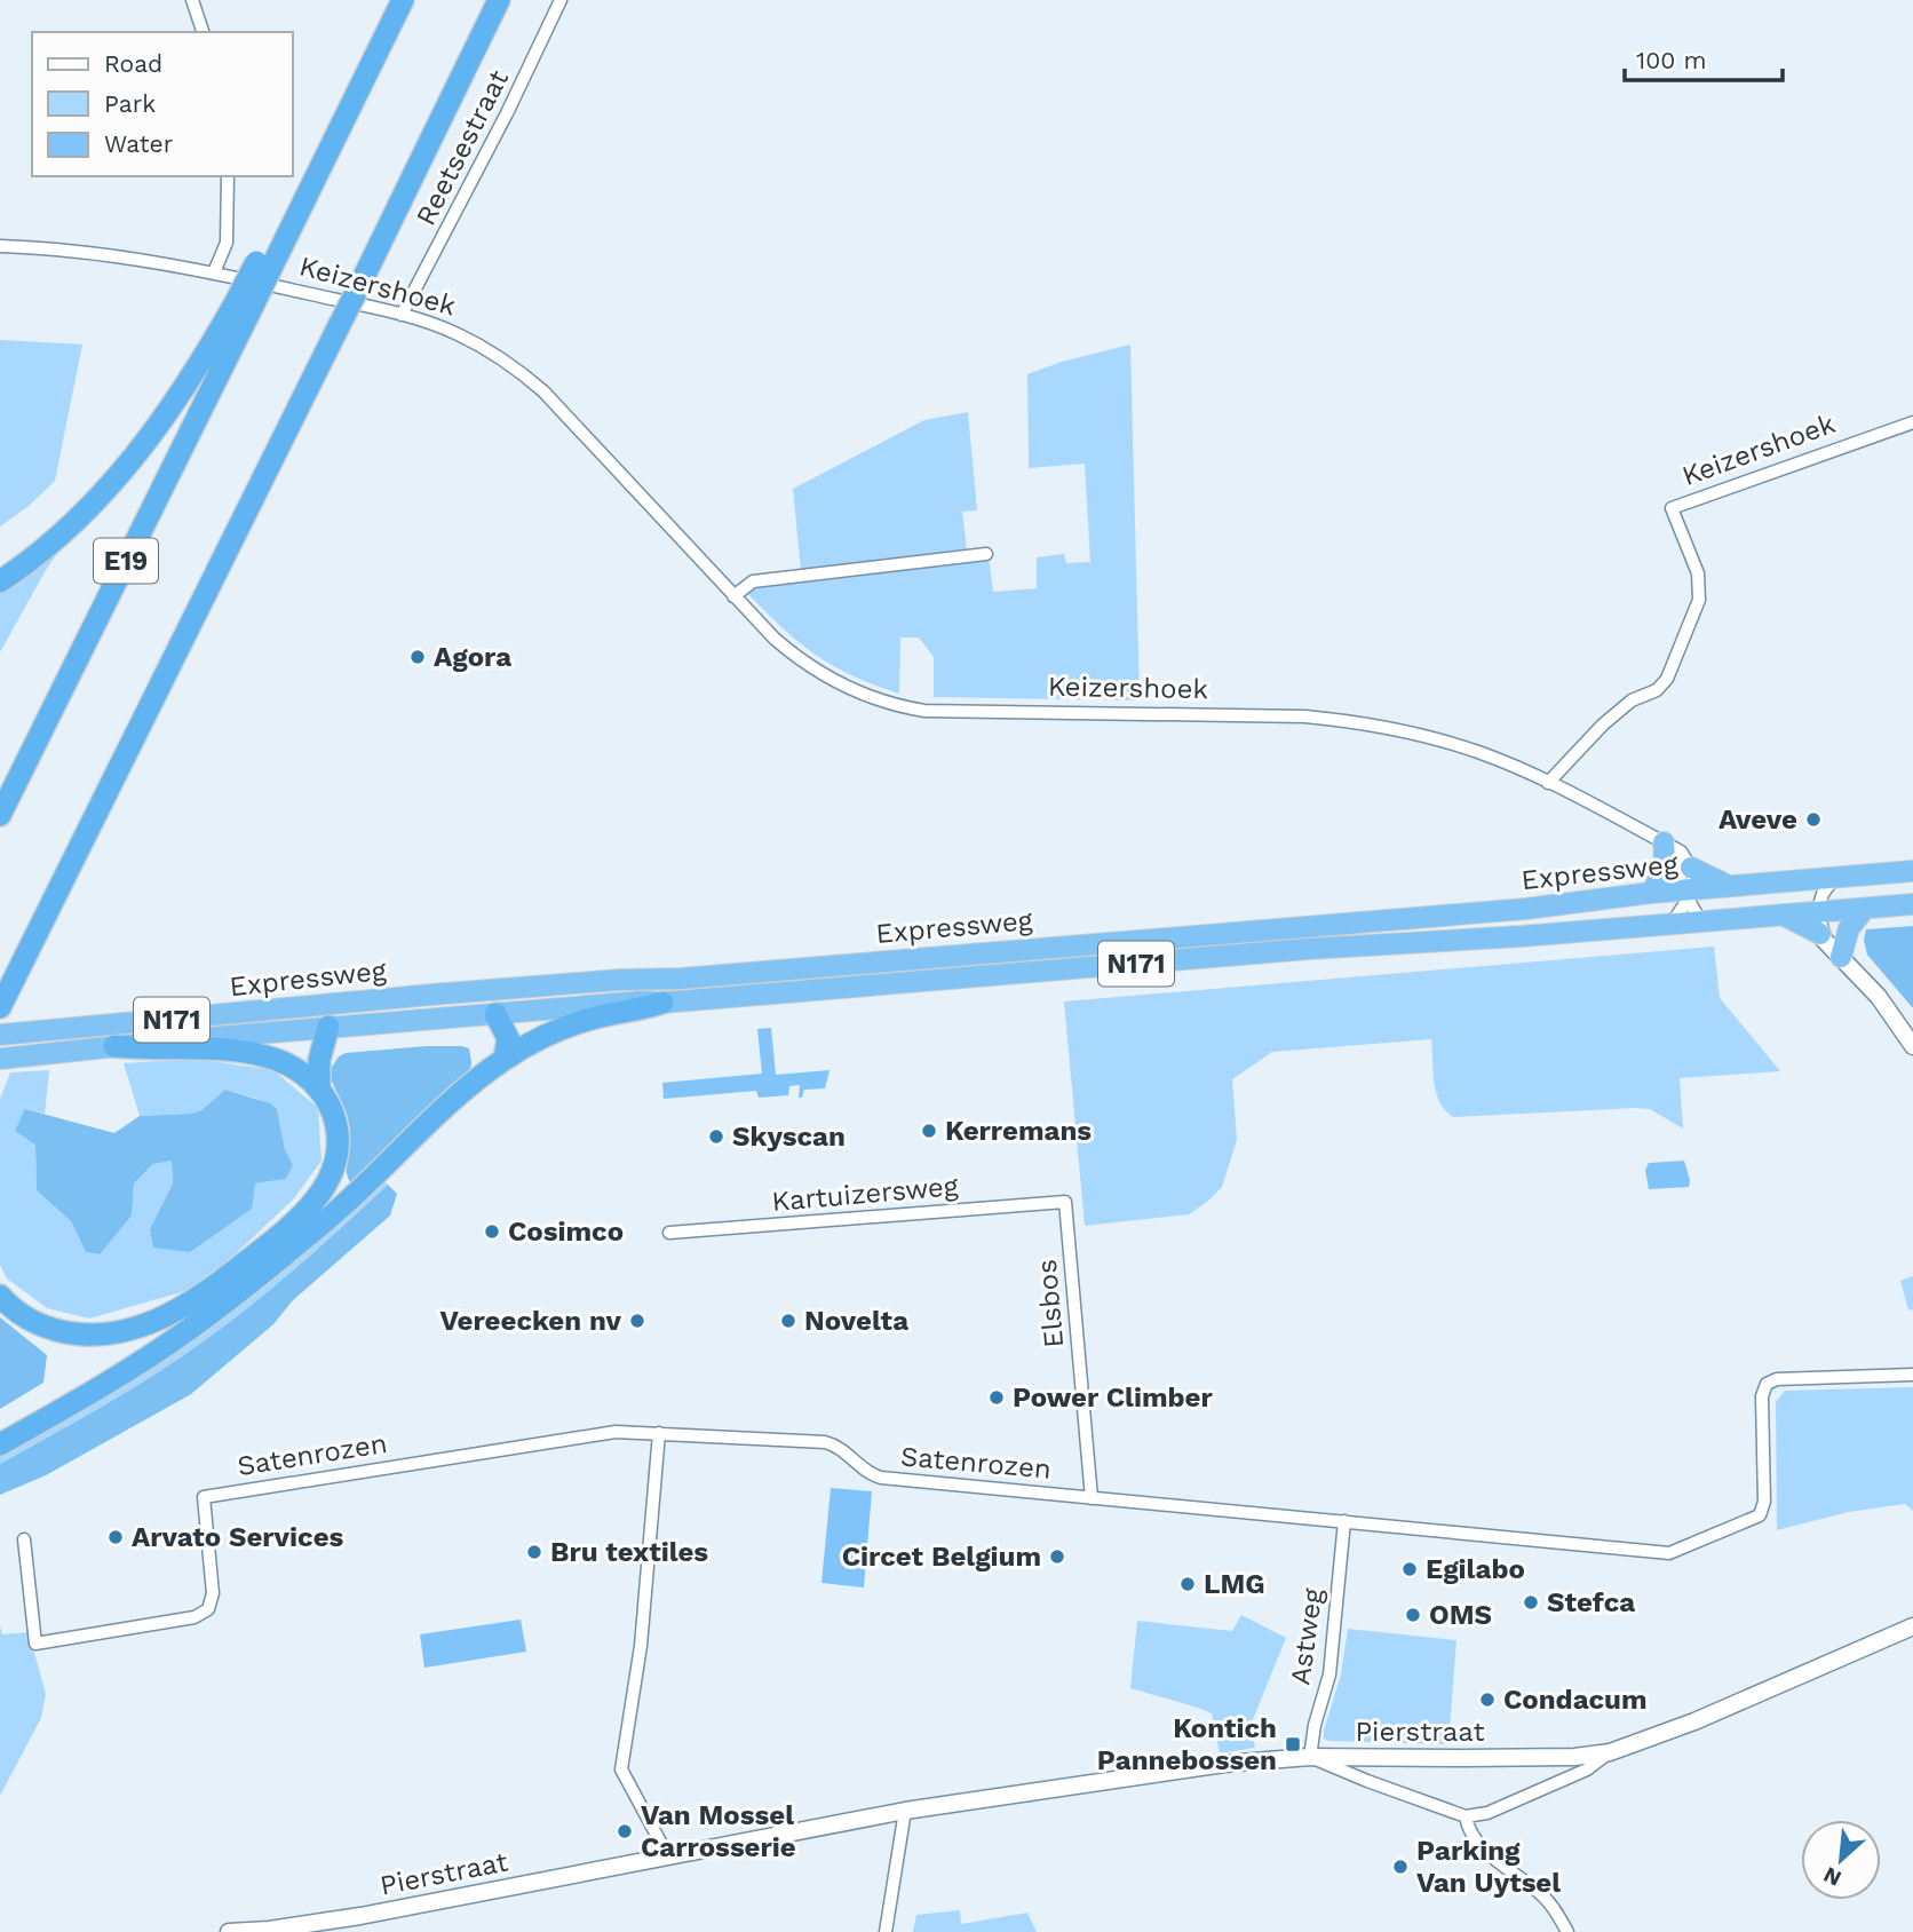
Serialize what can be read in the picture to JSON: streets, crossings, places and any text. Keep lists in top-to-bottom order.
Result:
{
  "streets": {
    "highway": ["E19", "Expressweg", "N171"],
    "street": [
      "Reetsestraat",
      "Keizershoek",
      "Kartuizersweg",
      "Elsbos",
      "Satenrozen",
      "Astweg",
      "Pierstraat"
    ]
  },
  "crossings": [
    ["Reetsestraat", "Keizershoek"],
    ["Kartuizersweg", "Elsbos"],
    ["Elsbos", "Satenrozen"],
    ["Satenrozen", "Astweg"],
    ["Astweg", "Pierstraat"]
  ],
  "places": {
    "other": [
      "Agora",
      "Aveve",
      "Kerremans",
      "Skyscan",
      "Cosimco",
      "Vereecken nv",
      "Novelta",
      "Power Climber",
      "Arvato Services",
      "Bru textiles",
      "Circet Belgium",
      "Egilabo",
      "LMG",
      "Stefca",
      "OMS",
      "Condacum",
      "Van Mossel Carrosserie",
      "Parking Van Uytsel"
    ],
    "transit": ["Kontich Pannebossen"]
  },
  "legend": ["Road", "Park", "Water"],
  "scale_bar": "100 m",
  "north": "bottom left"
}
